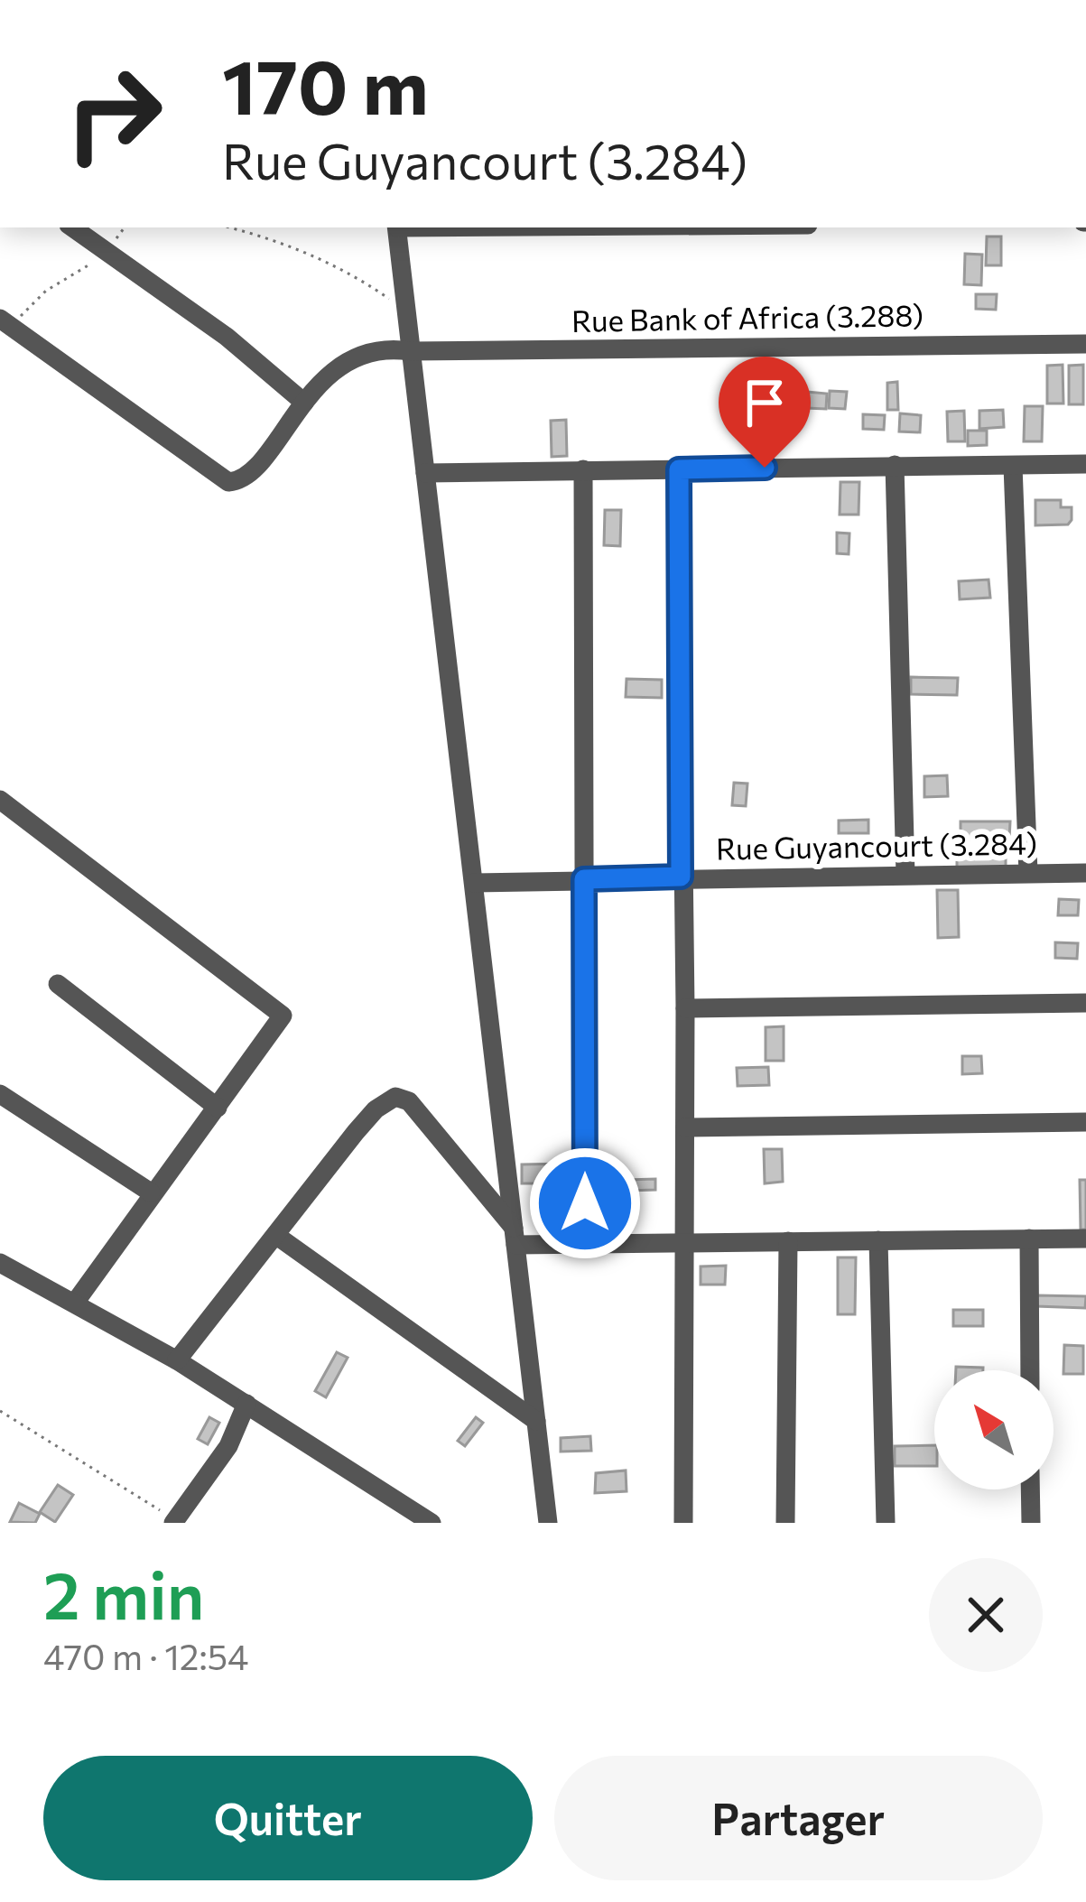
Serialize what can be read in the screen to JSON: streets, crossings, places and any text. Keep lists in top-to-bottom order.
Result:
{
  "streets": {
    "street": ["Rue Bank of Africa (3.288)", "Rue Guyancourt (3.284)"]
  },
  "north": "top left",
  "page": {
    "turn": ["170 m", "Rue Guyancourt (3.284)"],
    "heading": ["2 min", "470 m · 12:54"],
    "buttons": ["Quitter", "Partager"]
  }
}
